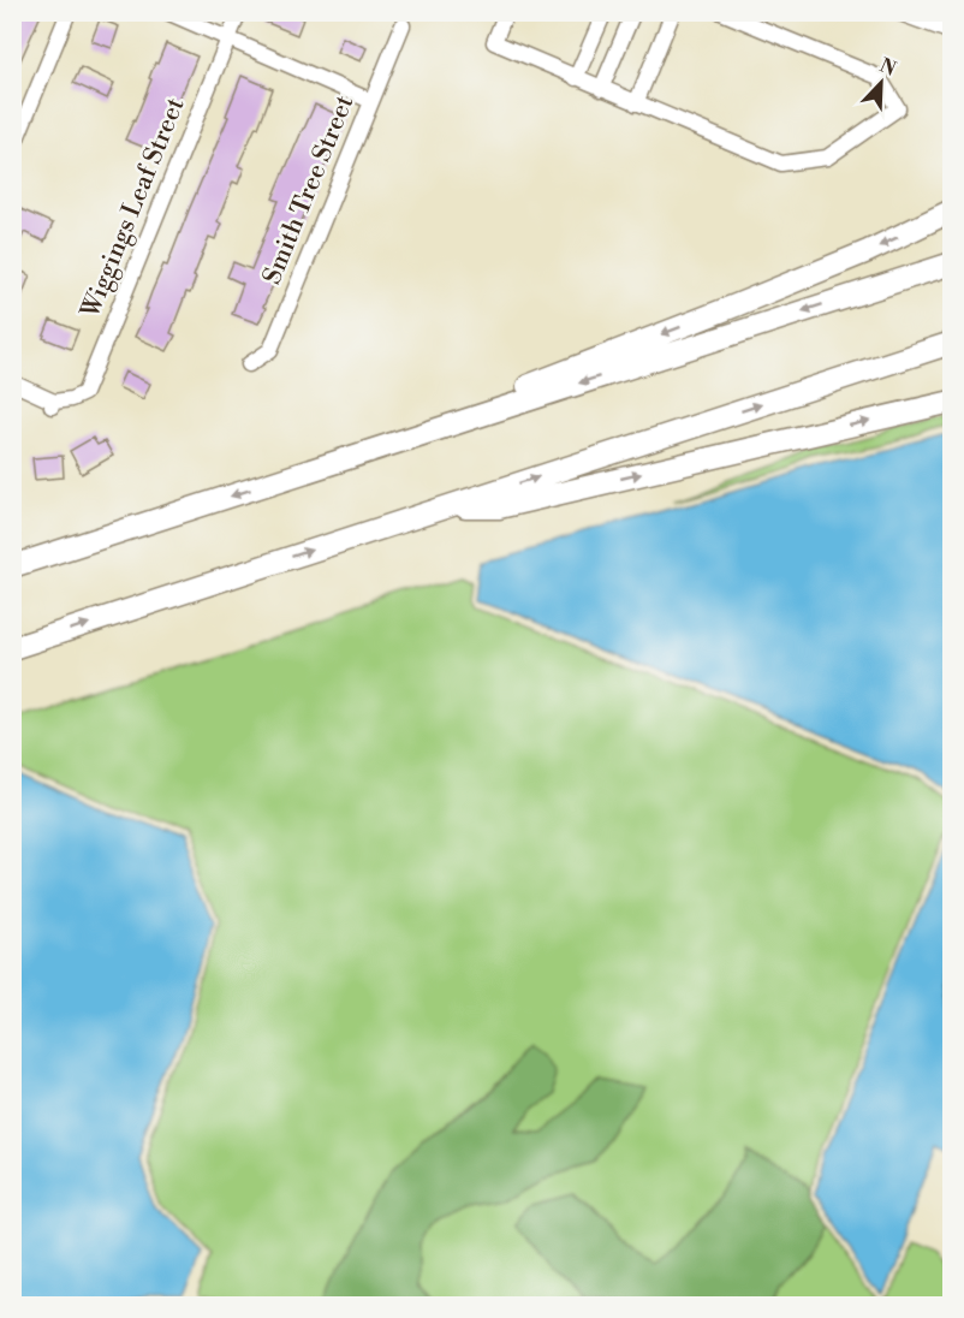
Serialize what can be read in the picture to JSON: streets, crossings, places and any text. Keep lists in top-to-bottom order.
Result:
{
  "streets": {
    "street": ["Smith Tree Street", "Wiggings Leaf Street"]
  },
  "north": "top right"
}
